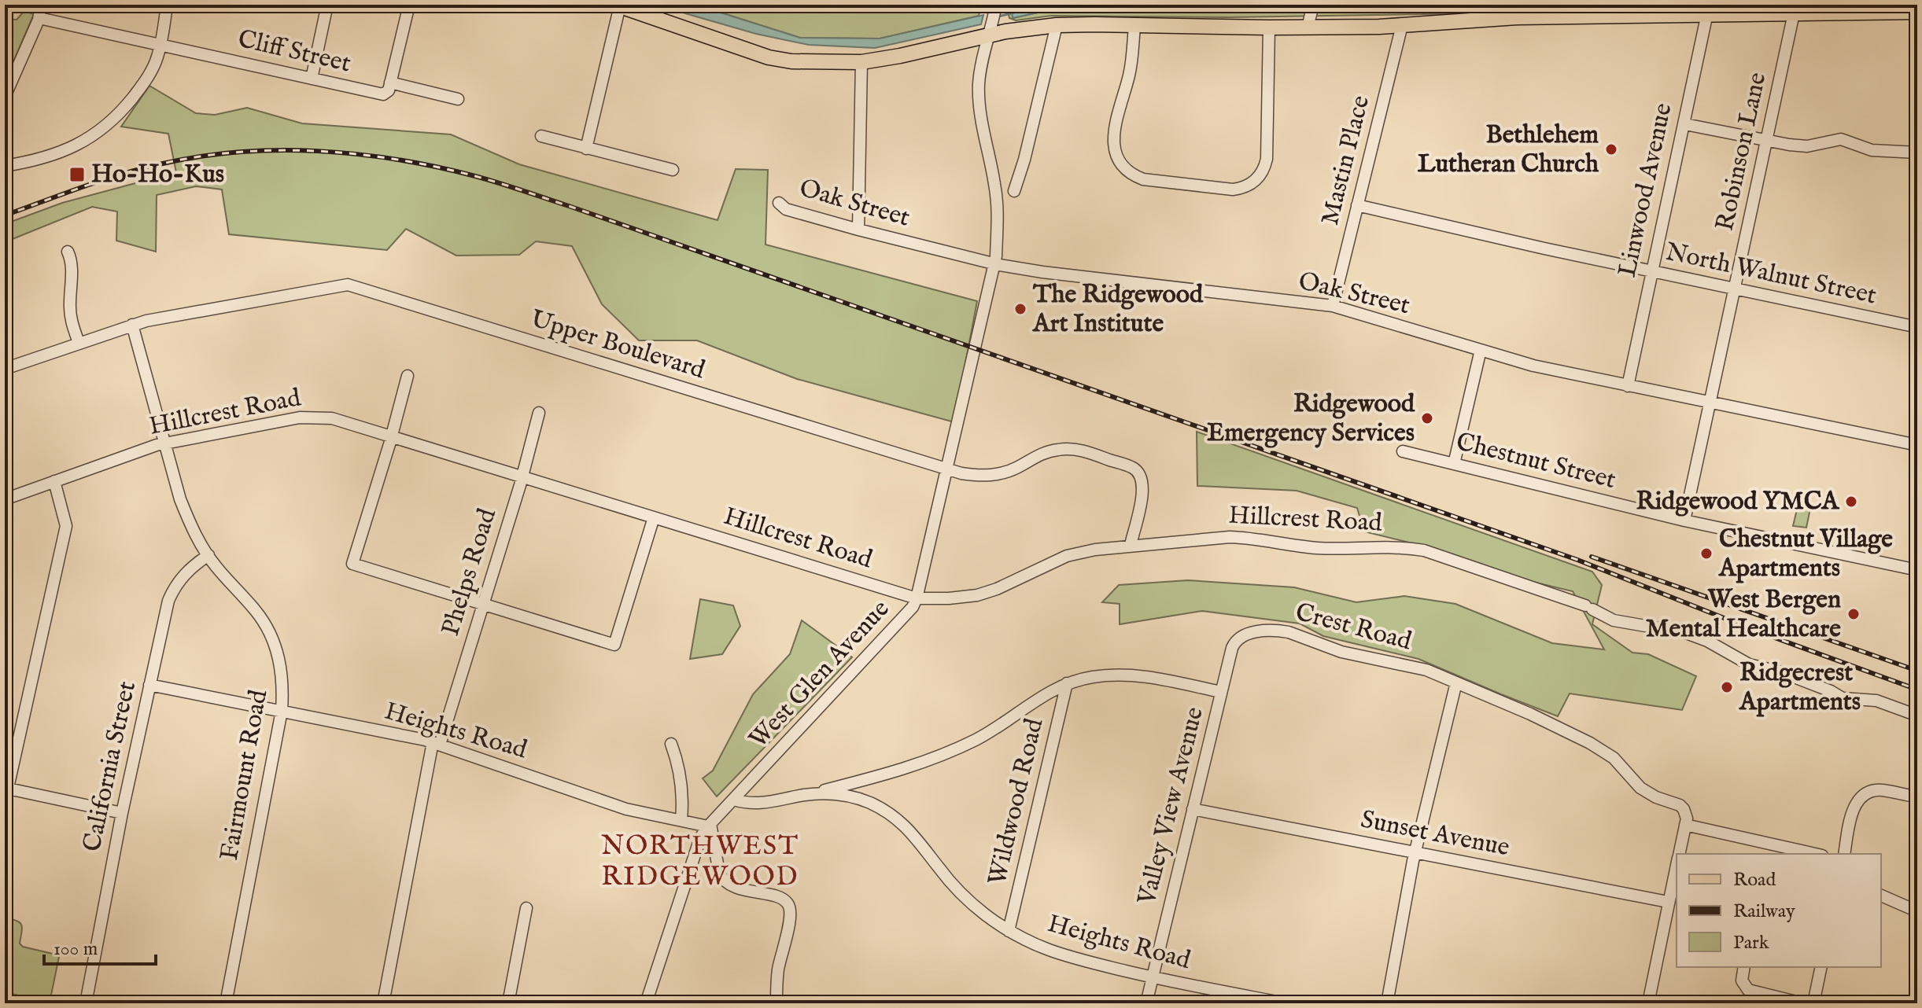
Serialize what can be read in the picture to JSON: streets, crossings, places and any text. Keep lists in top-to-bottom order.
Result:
{
  "streets": {
    "street": [
      "Cliff Street",
      "Robinson Lane",
      "Mastin Place",
      "Linwood Avenue",
      "Oak Street",
      "North Walnut Street",
      "Upper Boulevard",
      "Hillcrest Road",
      "Chestnut Street",
      "Phelps Road",
      "Crest Road",
      "West Glen Avenue",
      "Heights Road",
      "California Street",
      "Fairmount Road",
      "Wildwood Road",
      "Valley View Avenue",
      "Sunset Avenue"
    ]
  },
  "crossings": [
    ["Robinson Lane", "Oak Street"],
    ["Robinson Lane", "North Walnut Street"],
    ["Robinson Lane", "Chestnut Street"],
    ["Mastin Place", "Oak Street"],
    ["Mastin Place", "North Walnut Street"],
    ["Linwood Avenue", "Oak Street"],
    ["Linwood Avenue", "North Walnut Street"],
    ["Oak Street", "West Glen Avenue"],
    ["Upper Boulevard", "Hillcrest Road"],
    ["Upper Boulevard", "West Glen Avenue"],
    ["Upper Boulevard", "Fairmount Road"],
    ["Hillcrest Road", "Phelps Road"],
    ["Hillcrest Road", "West Glen Avenue"],
    ["Hillcrest Road", "Fairmount Road"],
    ["Phelps Road", "Heights Road"],
    ["Crest Road", "Valley View Avenue"],
    ["West Glen Avenue", "Heights Road"],
    ["Heights Road", "California Street"],
    ["Heights Road", "Fairmount Road"],
    ["Heights Road", "Wildwood Road"],
    ["Heights Road", "Valley View Avenue"],
    ["California Street", "Fairmount Road"],
    ["Valley View Avenue", "Sunset Avenue"]
  ],
  "districts": ["NORTHWEST RIDGEWOOD"],
  "places": {
    "other": [
      "Bethlehem Lutheran Church",
      "The Ridgewood Art Institute",
      "Ridgewood Emergency Services",
      "Ridgewood YMCA",
      "Chestnut Village Apartments",
      "West Bergen Mental Healthcare",
      "Ridgecrest Apartments"
    ],
    "transit": ["Ho-Ho-Kus"]
  },
  "legend": ["Road", "Railway", "Park"],
  "scale_bar": "100 m"
}
